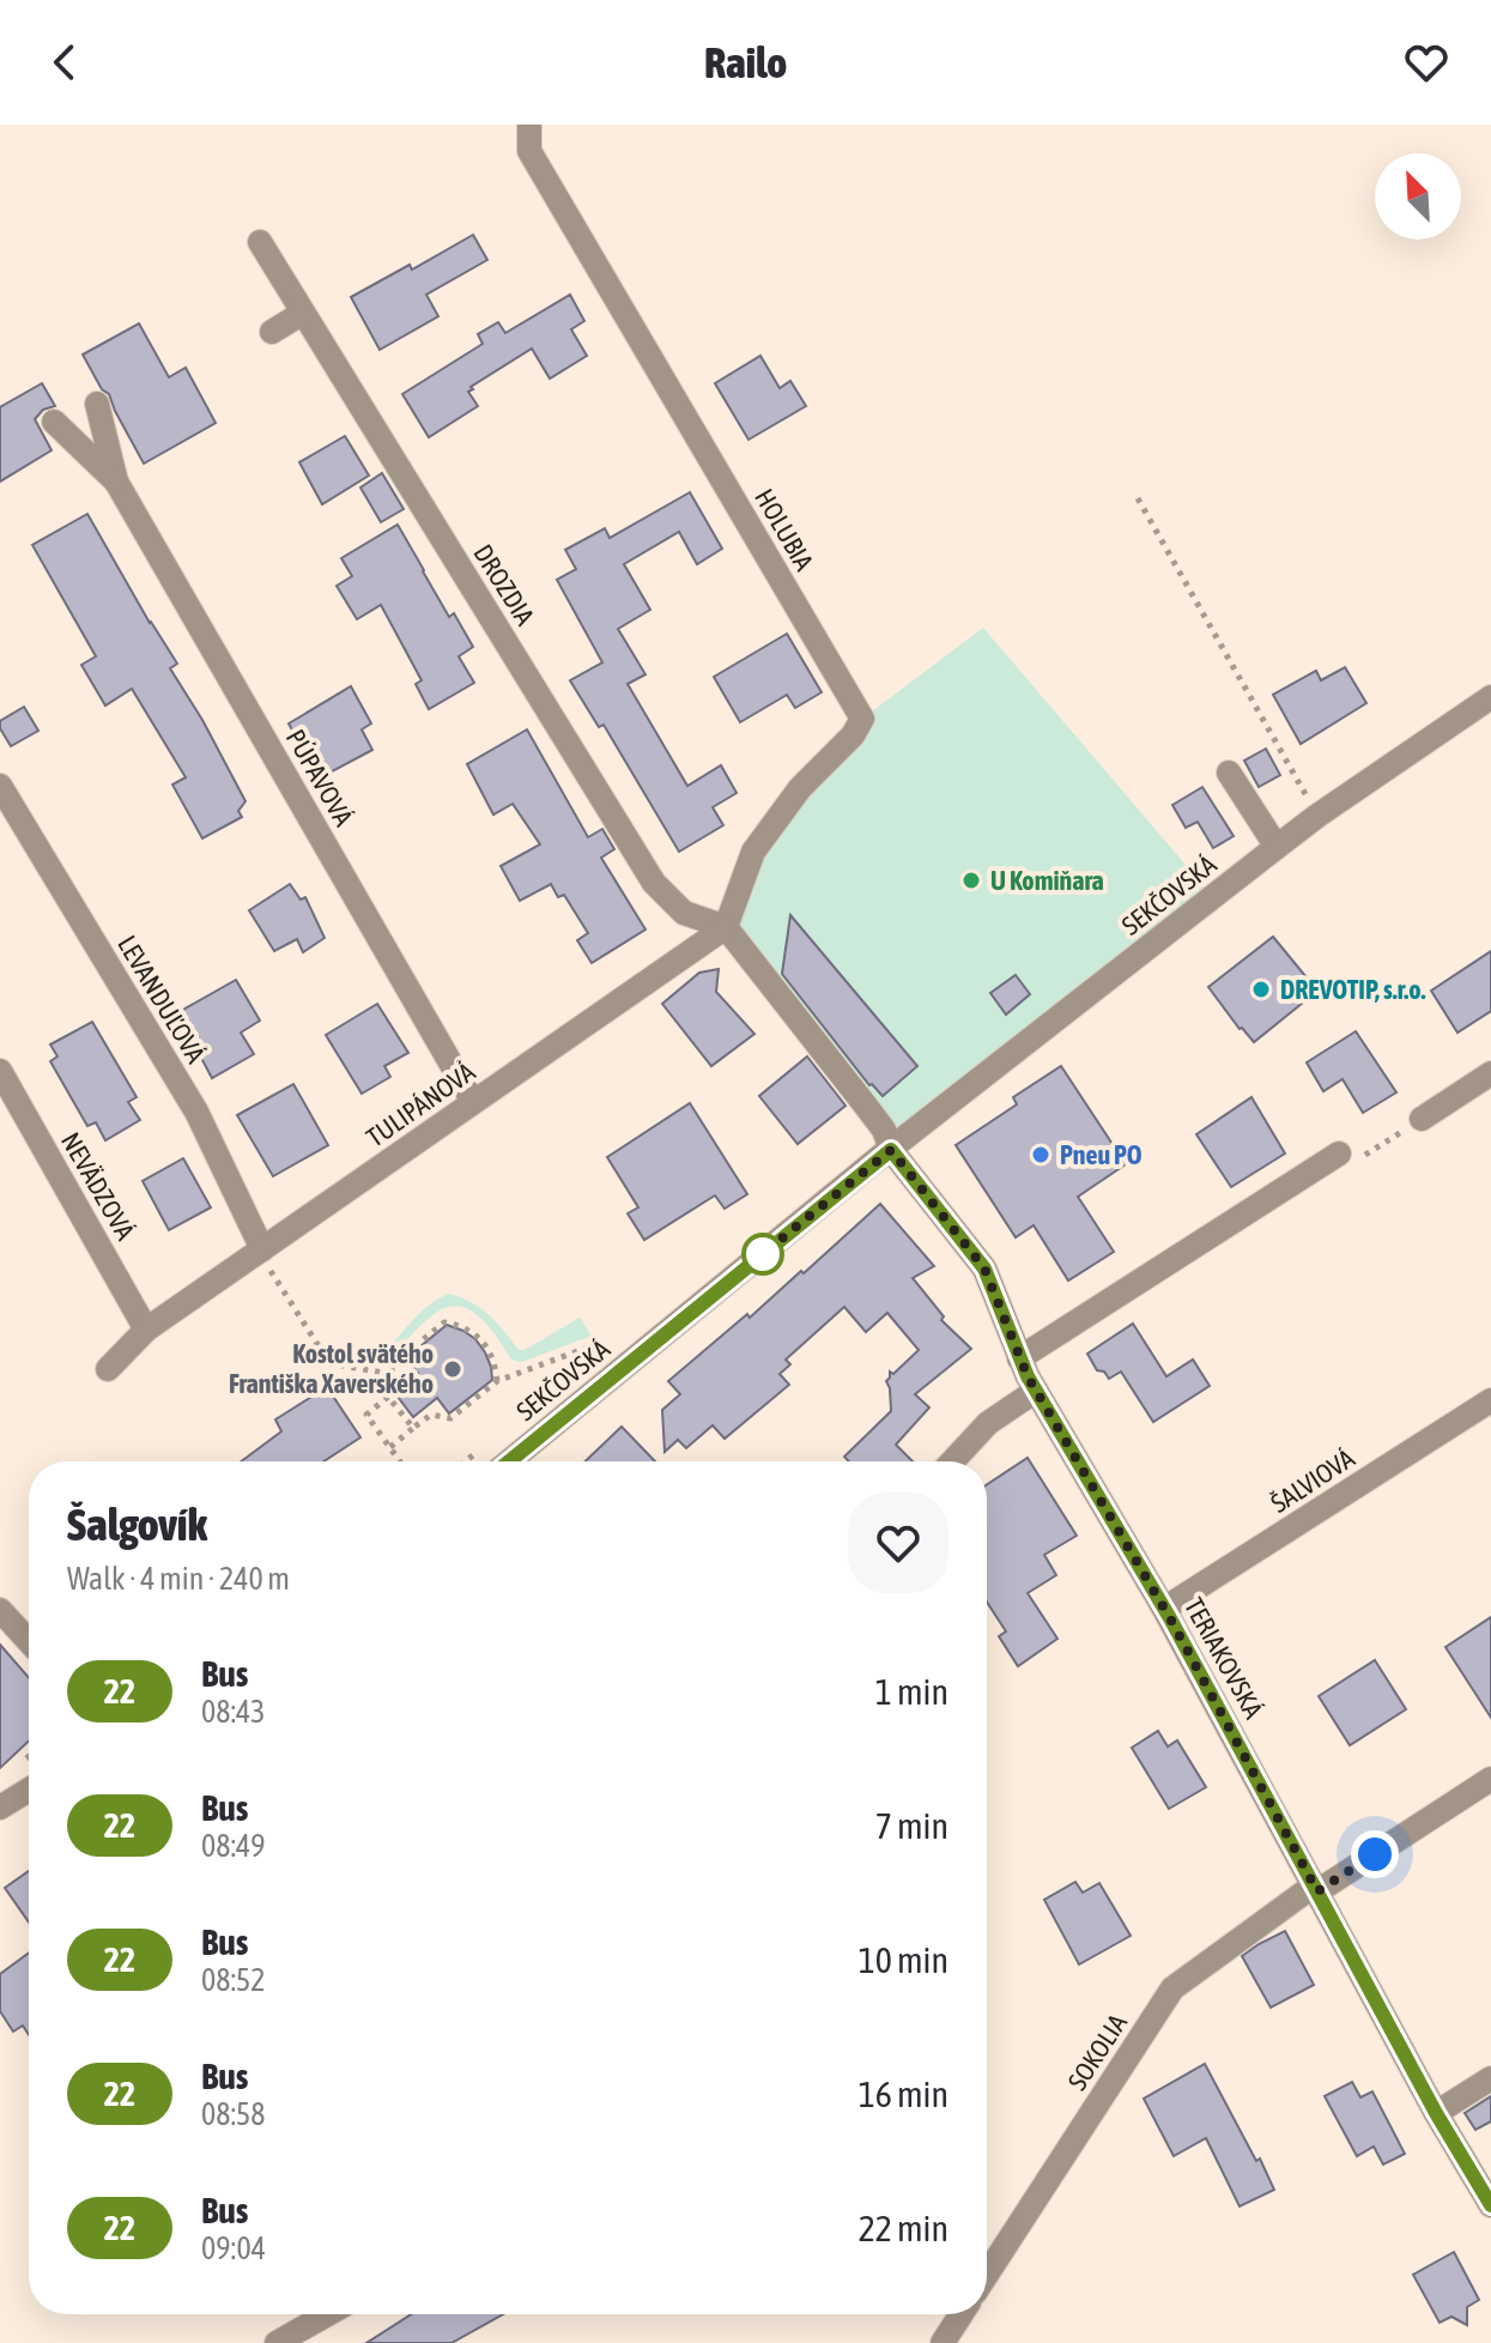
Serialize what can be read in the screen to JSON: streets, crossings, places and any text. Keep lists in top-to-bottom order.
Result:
{
  "streets": {
    "street": [
      "HOLUBIA",
      "DROZDIA",
      "PÚPAVOVÁ",
      "SEKČOVSKÁ",
      "LEVANDUĽOVÁ",
      "TULIPÁNOVÁ",
      "NEVÄDZOVÁ",
      "ŠALVIOVÁ",
      "TERIAKOVSKÁ",
      "SOKOLIA"
    ]
  },
  "crossings": [
    ["HOLUBIA", "DROZDIA"],
    ["HOLUBIA", "TULIPÁNOVÁ"],
    ["DROZDIA", "TULIPÁNOVÁ"],
    ["PÚPAVOVÁ", "TULIPÁNOVÁ"],
    ["SEKČOVSKÁ", "TERIAKOVSKÁ"],
    ["LEVANDUĽOVÁ", "TULIPÁNOVÁ"],
    ["TULIPÁNOVÁ", "NEVÄDZOVÁ"],
    ["ŠALVIOVÁ", "TERIAKOVSKÁ"],
    ["TERIAKOVSKÁ", "SOKOLIA"]
  ],
  "places": [
    "U Komiňara",
    "DREVOTIP, s.r.o.",
    "Pneu PO",
    "Kostol svätého Františka Xaverského"
  ],
  "lines": ["bus line 22"],
  "north": "top left",
  "page": {
    "header": "Railo",
    "heading": ["Šalgovík", "Walk · 4 min · 240 m"],
    "list": [
      {
        "mark": "22",
        "name": "Bus",
        "note": "08:43",
        "value": "1 min"
      },
      {
        "mark": "22",
        "name": "Bus",
        "note": "08:49",
        "value": "7 min"
      },
      {
        "mark": "22",
        "name": "Bus",
        "note": "08:52",
        "value": "10 min"
      },
      {
        "mark": "22",
        "name": "Bus",
        "note": "08:58",
        "value": "16 min"
      },
      {
        "mark": "22",
        "name": "Bus",
        "note": "09:04",
        "value": "22 min"
      }
    ]
  }
}
